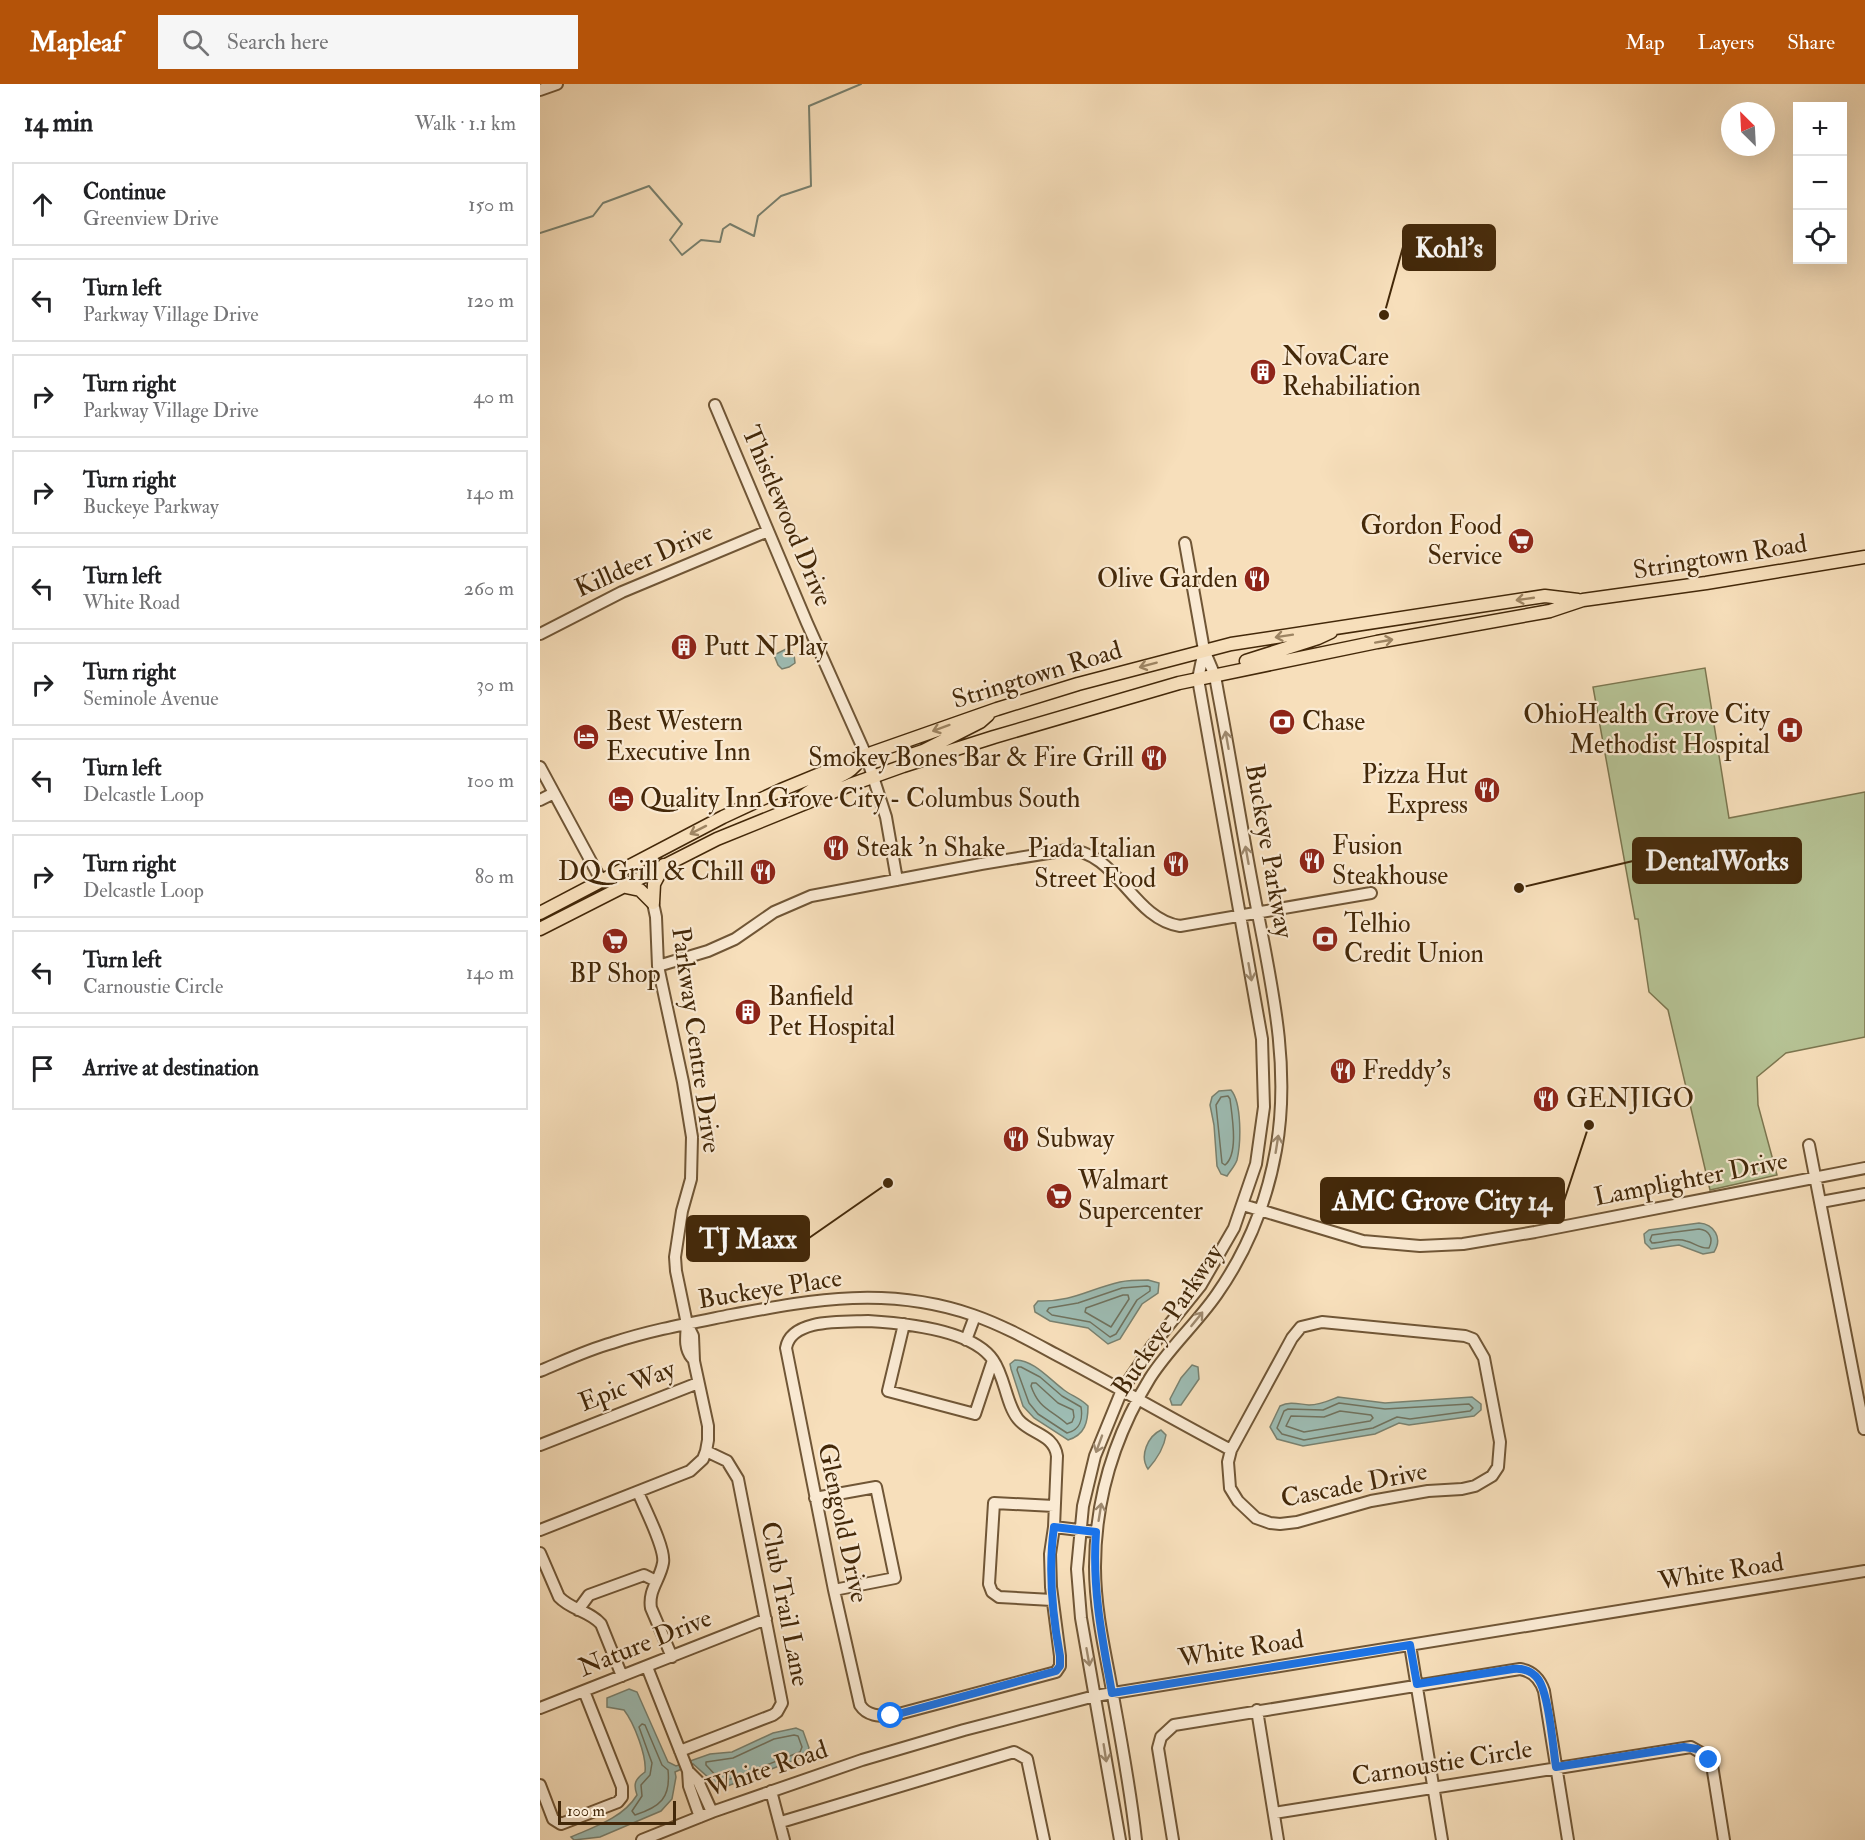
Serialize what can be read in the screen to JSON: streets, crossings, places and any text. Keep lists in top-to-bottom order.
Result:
{
  "streets": {
    "main road": ["Stringtown Road"],
    "street": [
      "Thistlewood Drive",
      "Killdeer Drive",
      "Buckeye Parkway",
      "Parkway Centre Drive",
      "Lamplighter Drive",
      "Buckeye Place",
      "Epic Way",
      "Cascade Drive",
      "Glengold Drive",
      "White Road",
      "Club Trail Lane",
      "Nature Drive",
      "Carnoustie Circle"
    ]
  },
  "crossings": [
    ["Thistlewood Drive", "Stringtown Road"],
    ["Thistlewood Drive", "Killdeer Drive"],
    ["Stringtown Road", "Buckeye Parkway"],
    ["Buckeye Parkway", "Lamplighter Drive"],
    ["Buckeye Parkway", "Buckeye Place"],
    ["Buckeye Parkway", "White Road"],
    ["Parkway Centre Drive", "Buckeye Place"],
    ["Parkway Centre Drive", "Epic Way"],
    ["Parkway Centre Drive", "Club Trail Lane"],
    ["Buckeye Place", "Cascade Drive"],
    ["Club Trail Lane", "Nature Drive"]
  ],
  "places": {
    "other": [
      "Kohl's",
      "DentalWorks",
      "AMC Grove City 14",
      "TJ Maxx"
    ],
    "building": ["NovaCare Rehabiliation", "Putt N Play", "Banfield Pet Hospital"],
    "supermarket": ["Gordon Food Service", "BP Shop", "Walmart Supercenter"],
    "restaurant": [
      "Olive Garden",
      "Smokey Bones Bar & Fire Grill",
      "Pizza Hut Express",
      "Steak 'n Shake",
      "Fusion Steakhouse",
      "Piada Italian Street Food",
      "DQ Grill & Chill",
      "Freddy's",
      "GENJIGO",
      "Subway"
    ],
    "bank": ["Chase", "Telhio Credit Union"],
    "hospital": ["OhioHealth Grove City Methodist Hospital"],
    "hotel": ["Best Western Executive Inn", "Quality Inn Grove City - Columbus South"]
  },
  "scale_bar": "100 m",
  "north": "top left",
  "page": {
    "header": "Mapleaf",
    "search": "Search here",
    "nav": ["Map", "Layers", "Share"],
    "heading": ["14 min", "Walk · 1.1 km"],
    "map_buttons": ["+", "−"],
    "list": [
      ["Continue", "Greenview Drive", "150 m"],
      ["Turn left", "Parkway Village Drive", "120 m"],
      ["Turn right", "Parkway Village Drive", "40 m"],
      ["Turn right", "Buckeye Parkway", "140 m"],
      ["Turn left", "White Road", "260 m"],
      ["Turn right", "Seminole Avenue", "30 m"],
      ["Turn left", "Delcastle Loop", "100 m"],
      ["Turn right", "Delcastle Loop", "80 m"],
      ["Turn left", "Carnoustie Circle", "140 m"],
      "Arrive at destination"
    ],
    "scale": "100 m"
  }
}
